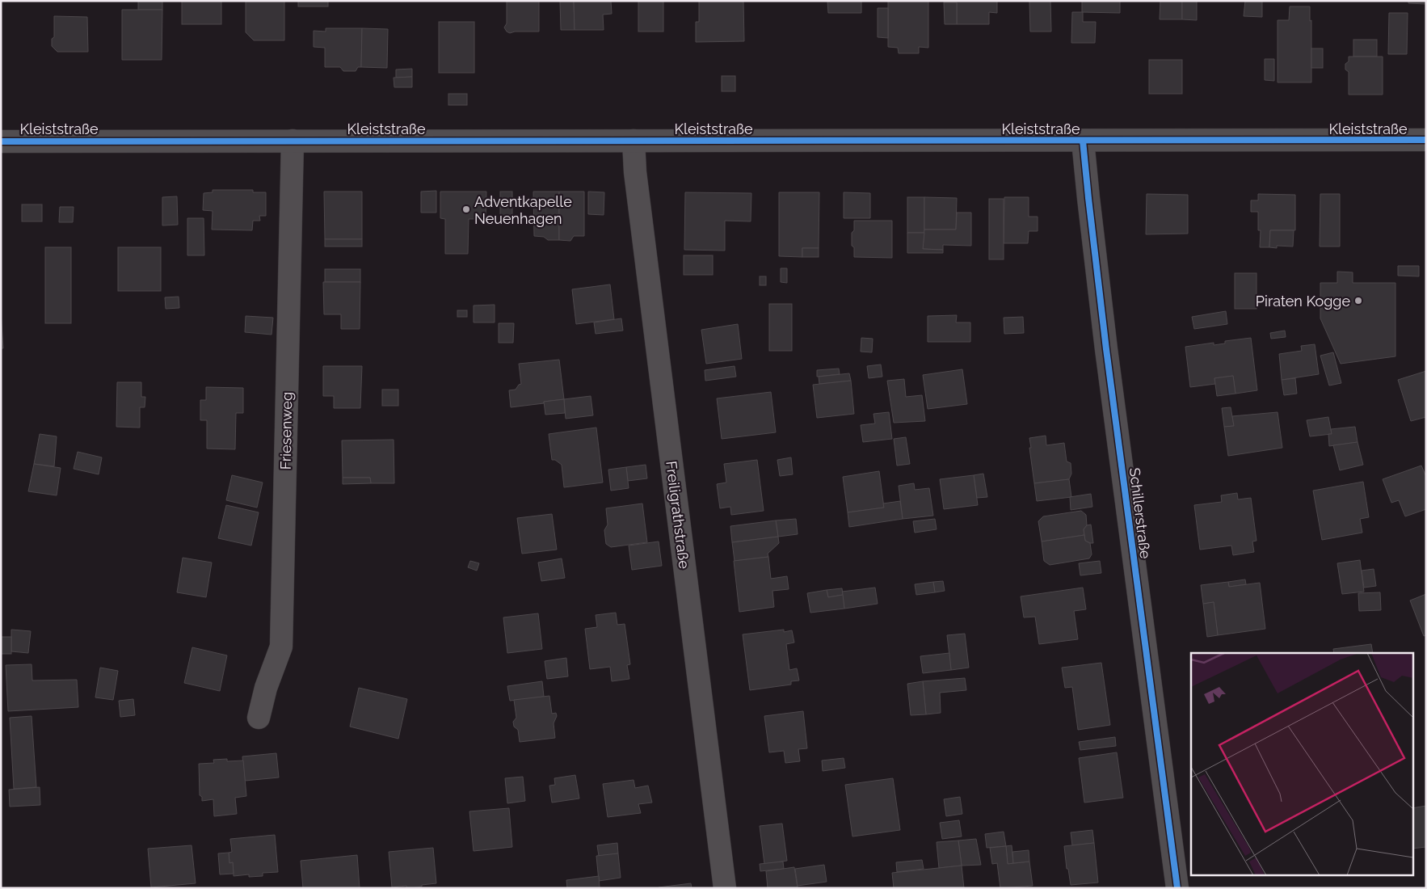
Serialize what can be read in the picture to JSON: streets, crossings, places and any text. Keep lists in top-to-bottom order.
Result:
{
  "streets": {
    "street": [
      "Kleiststraße",
      "Friesenweg",
      "Schillerstraße",
      "Freiligrathstraße"
    ]
  },
  "crossings": [
    ["Kleiststraße", "Friesenweg"],
    ["Kleiststraße", "Schillerstraße"],
    ["Kleiststraße", "Freiligrathstraße"]
  ],
  "places": ["Adventkapelle Neuenhagen", "Piraten Kogge"]
}
